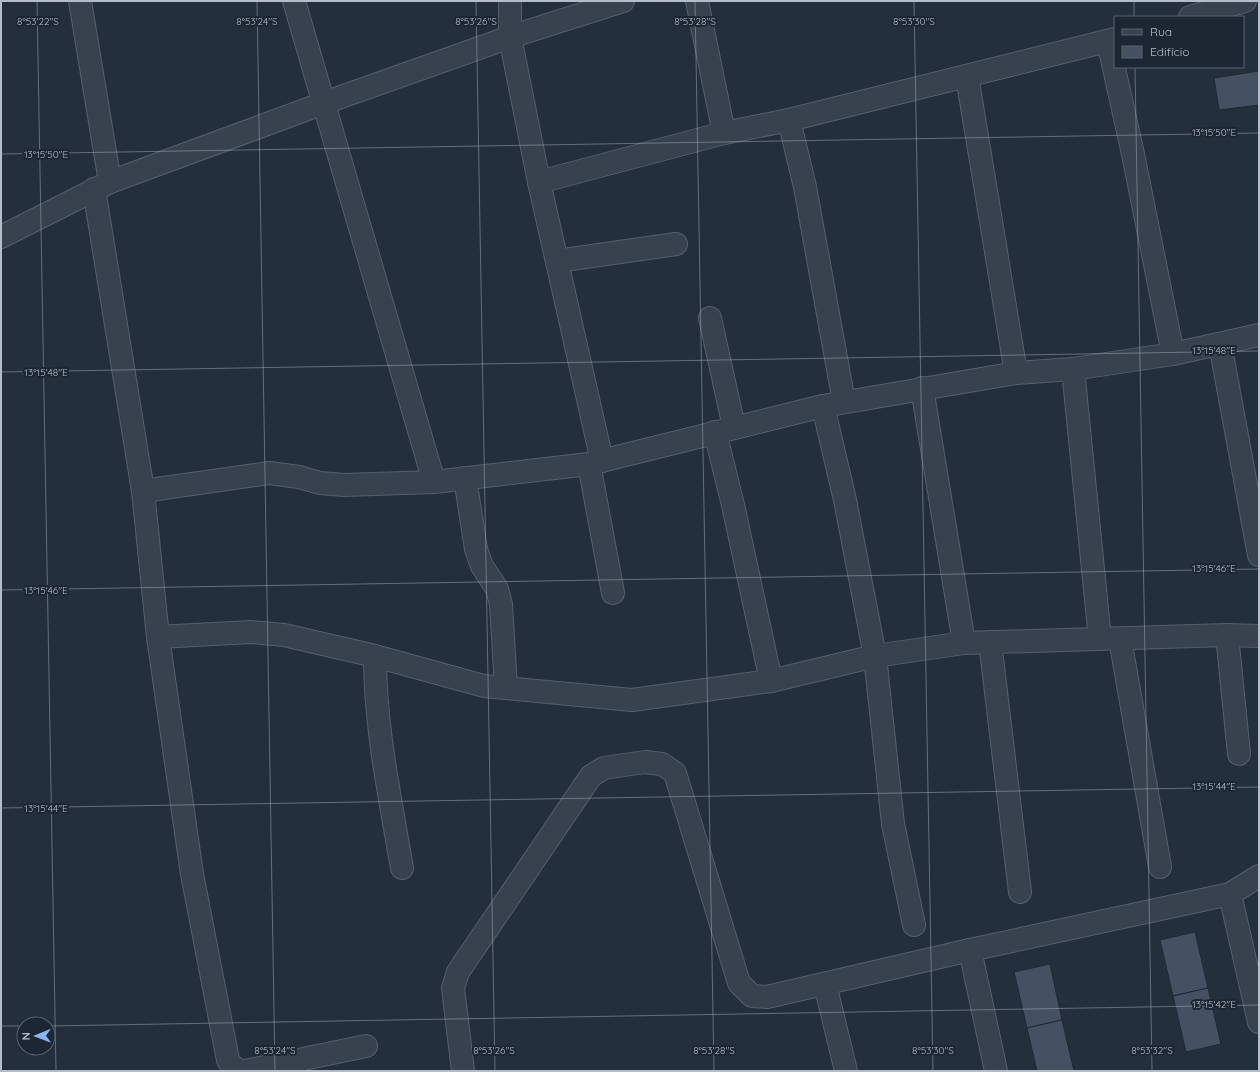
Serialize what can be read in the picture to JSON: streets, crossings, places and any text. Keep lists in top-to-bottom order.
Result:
{
  "legend": ["Rua", "Edifício"],
  "north": "left",
  "coordinates": [
    "8°53'22\"S",
    "8°53'24\"S",
    "8°53'26\"S",
    "8°53'28\"S",
    "8°53'30\"S",
    "13°15'50\"E",
    "13°15'48\"E",
    "13°15'46\"E",
    "13°15'44\"E",
    "13°15'42\"E",
    "8°53'32\"S"
  ]
}
